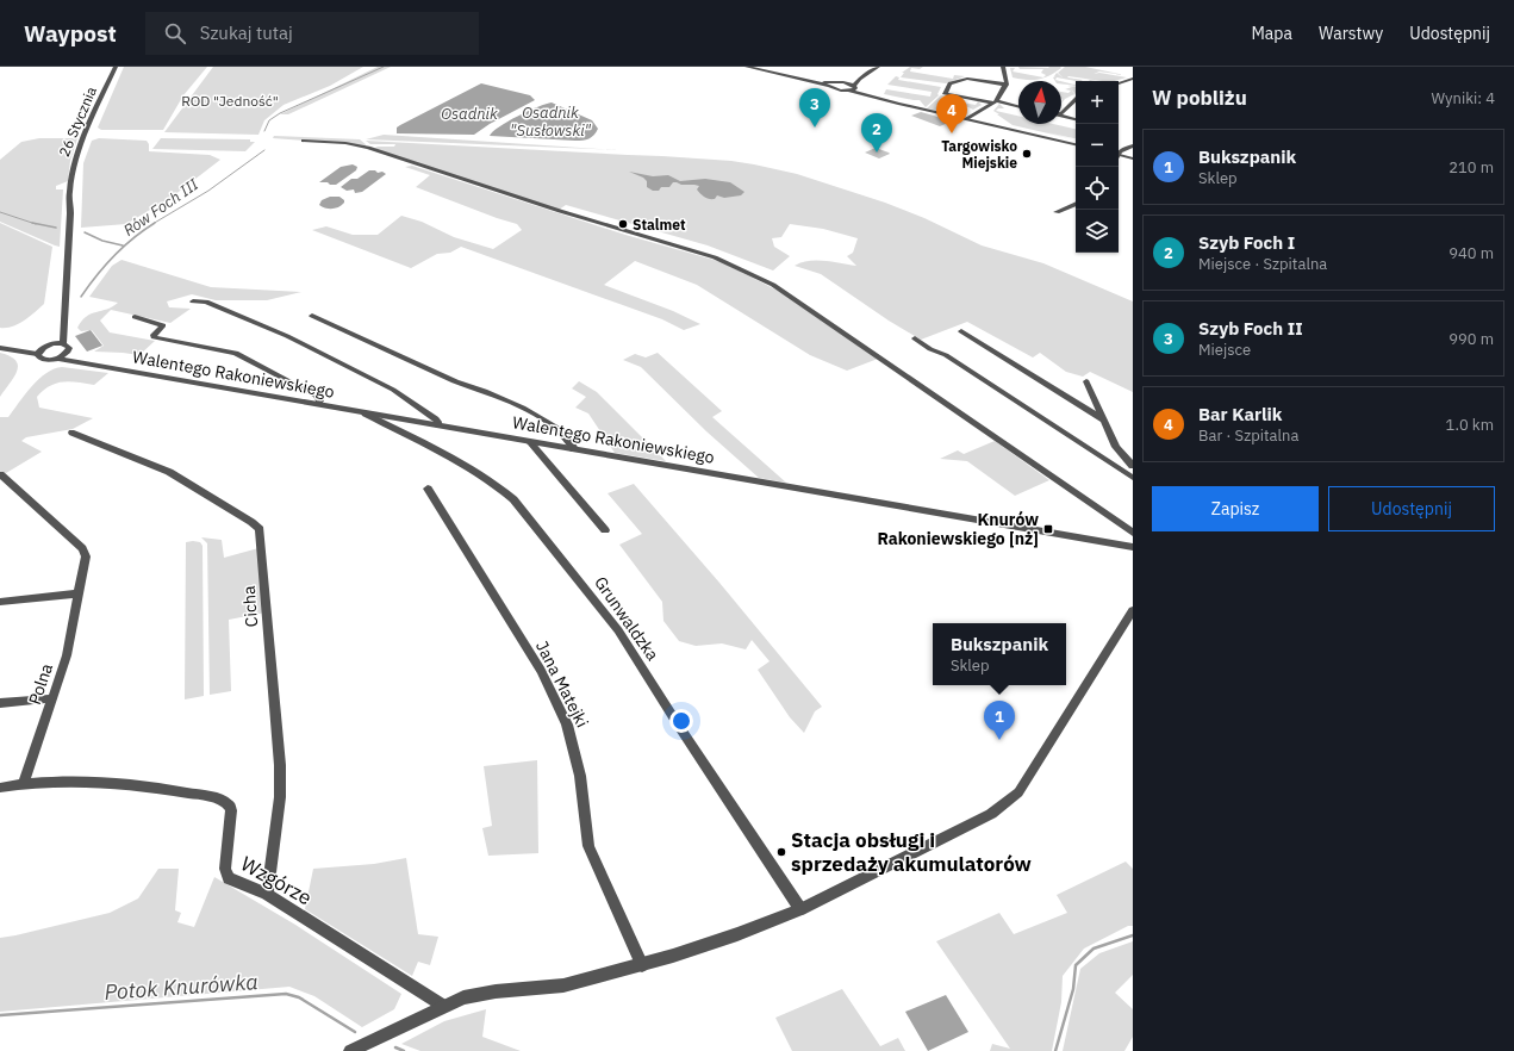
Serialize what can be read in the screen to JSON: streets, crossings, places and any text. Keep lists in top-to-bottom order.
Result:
{
  "streets": {
    "street": [
      "26 Stycznia",
      "Walentego Rakoniewskiego",
      "Cicha",
      "Grunwaldzka",
      "Polna",
      "Jana Matejki",
      "Wzgórze"
    ]
  },
  "crossings": [
    ["26 Stycznia", "Walentego Rakoniewskiego"],
    ["Walentego Rakoniewskiego", "Grunwaldzka"],
    ["Cicha", "Wzgórze"],
    ["Polna", "Wzgórze"]
  ],
  "water": [
    "Osadnik \"Susłowski\"",
    "Osadnik",
    "Rów Foch III",
    "Potok Knurówka"
  ],
  "parks": ["ROD \"Jedność\""],
  "places": {
    "other": ["Targowisko Miejskie", "Stalmet", "Stacja obsługi i sprzedaży akumulatorów"],
    "transit": ["Knurów Rakoniewskiego [nż]"]
  },
  "north": "top",
  "page": {
    "header": "Waypost",
    "search": "Szukaj tutaj",
    "nav": ["Mapa", "Warstwy", "Udostępnij"],
    "heading": ["W pobliżu", "Wyniki: 4"],
    "map_buttons": ["+", "−"],
    "pins": [
      "3",
      "4",
      "2",
      "1"
    ],
    "list": [
      {
        "mark": "1",
        "name": "Bukszpanik",
        "note": "Sklep",
        "value": "210 m"
      },
      {
        "mark": "2",
        "name": "Szyb Foch I",
        "note": "Miejsce · Szpitalna",
        "value": "940 m"
      },
      {
        "mark": "3",
        "name": "Szyb Foch II",
        "note": "Miejsce",
        "value": "990 m"
      },
      {
        "mark": "4",
        "name": "Bar Karlik",
        "note": "Bar · Szpitalna",
        "value": "1.0 km"
      }
    ],
    "buttons": ["Zapisz", "Udostępnij"],
    "popup": ["Bukszpanik", "Sklep"]
  }
}
